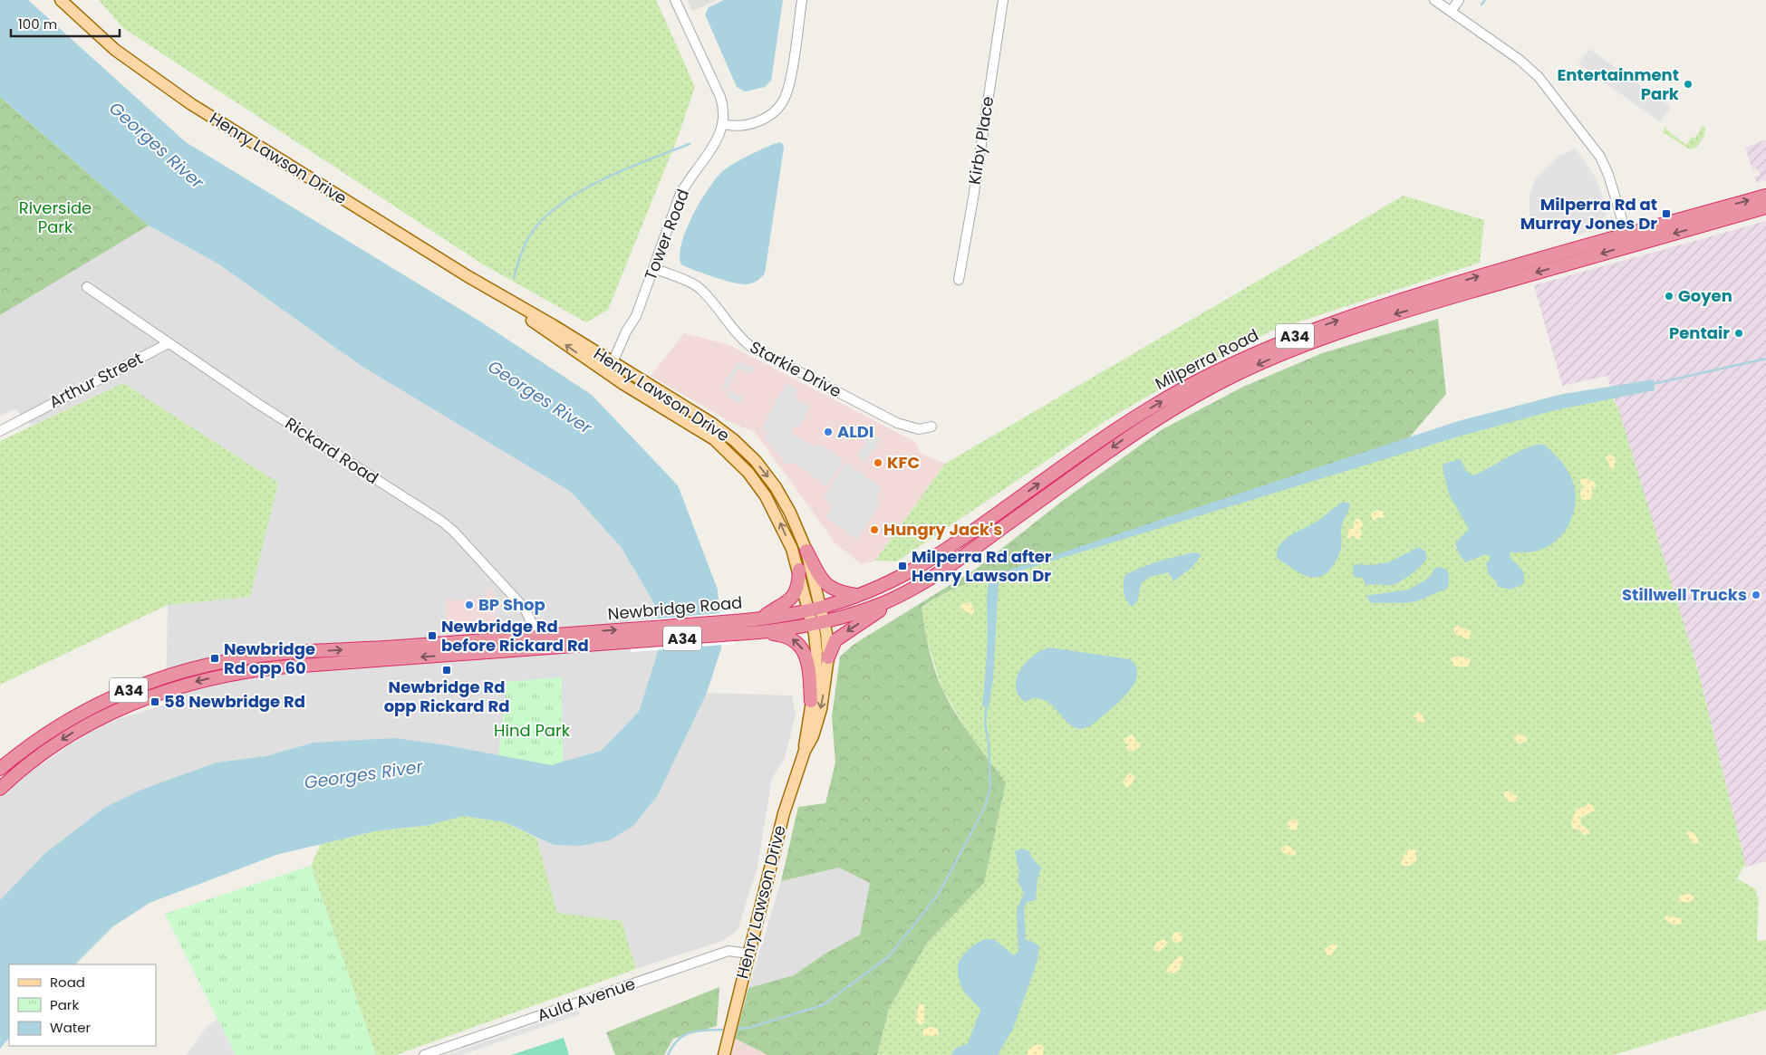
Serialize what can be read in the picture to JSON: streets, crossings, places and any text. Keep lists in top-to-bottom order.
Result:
{
  "streets": {
    "highway": ["A34", "Milperra Road", "Newbridge Road"],
    "main road": ["Henry Lawson Drive"],
    "street": [
      "Kirby Place",
      "Tower Road",
      "Starkie Drive",
      "Arthur Street",
      "Rickard Road",
      "Auld Avenue"
    ]
  },
  "crossings": [
    ["Henry Lawson Drive", "Tower Road"],
    ["Henry Lawson Drive", "Milperra Road"],
    ["Henry Lawson Drive", "Newbridge Road"],
    ["Henry Lawson Drive", "Auld Avenue"],
    ["Tower Road", "Starkie Drive"],
    ["Milperra Road", "Newbridge Road"],
    ["Arthur Street", "Rickard Road"],
    ["Rickard Road", "Newbridge Road"]
  ],
  "water": ["Georges River"],
  "parks": ["Riverside Park", "Hind Park"],
  "places": {
    "other": [
      "Entertainment Park",
      "Goyen",
      "Pentair",
      "ALDI",
      "KFC",
      "Hungry Jack's",
      "Stillwell Trucks",
      "BP Shop"
    ],
    "transit": [
      "Milperra Rd at Murray Jones Dr",
      "Milperra Rd after Henry Lawson Dr",
      "Newbridge Rd before Rickard Rd",
      "Newbridge Rd opp 60",
      "Newbridge Rd opp Rickard Rd",
      "58 Newbridge Rd"
    ]
  },
  "legend": ["Road", "Park", "Water"],
  "scale_bar": "100 m"
}
